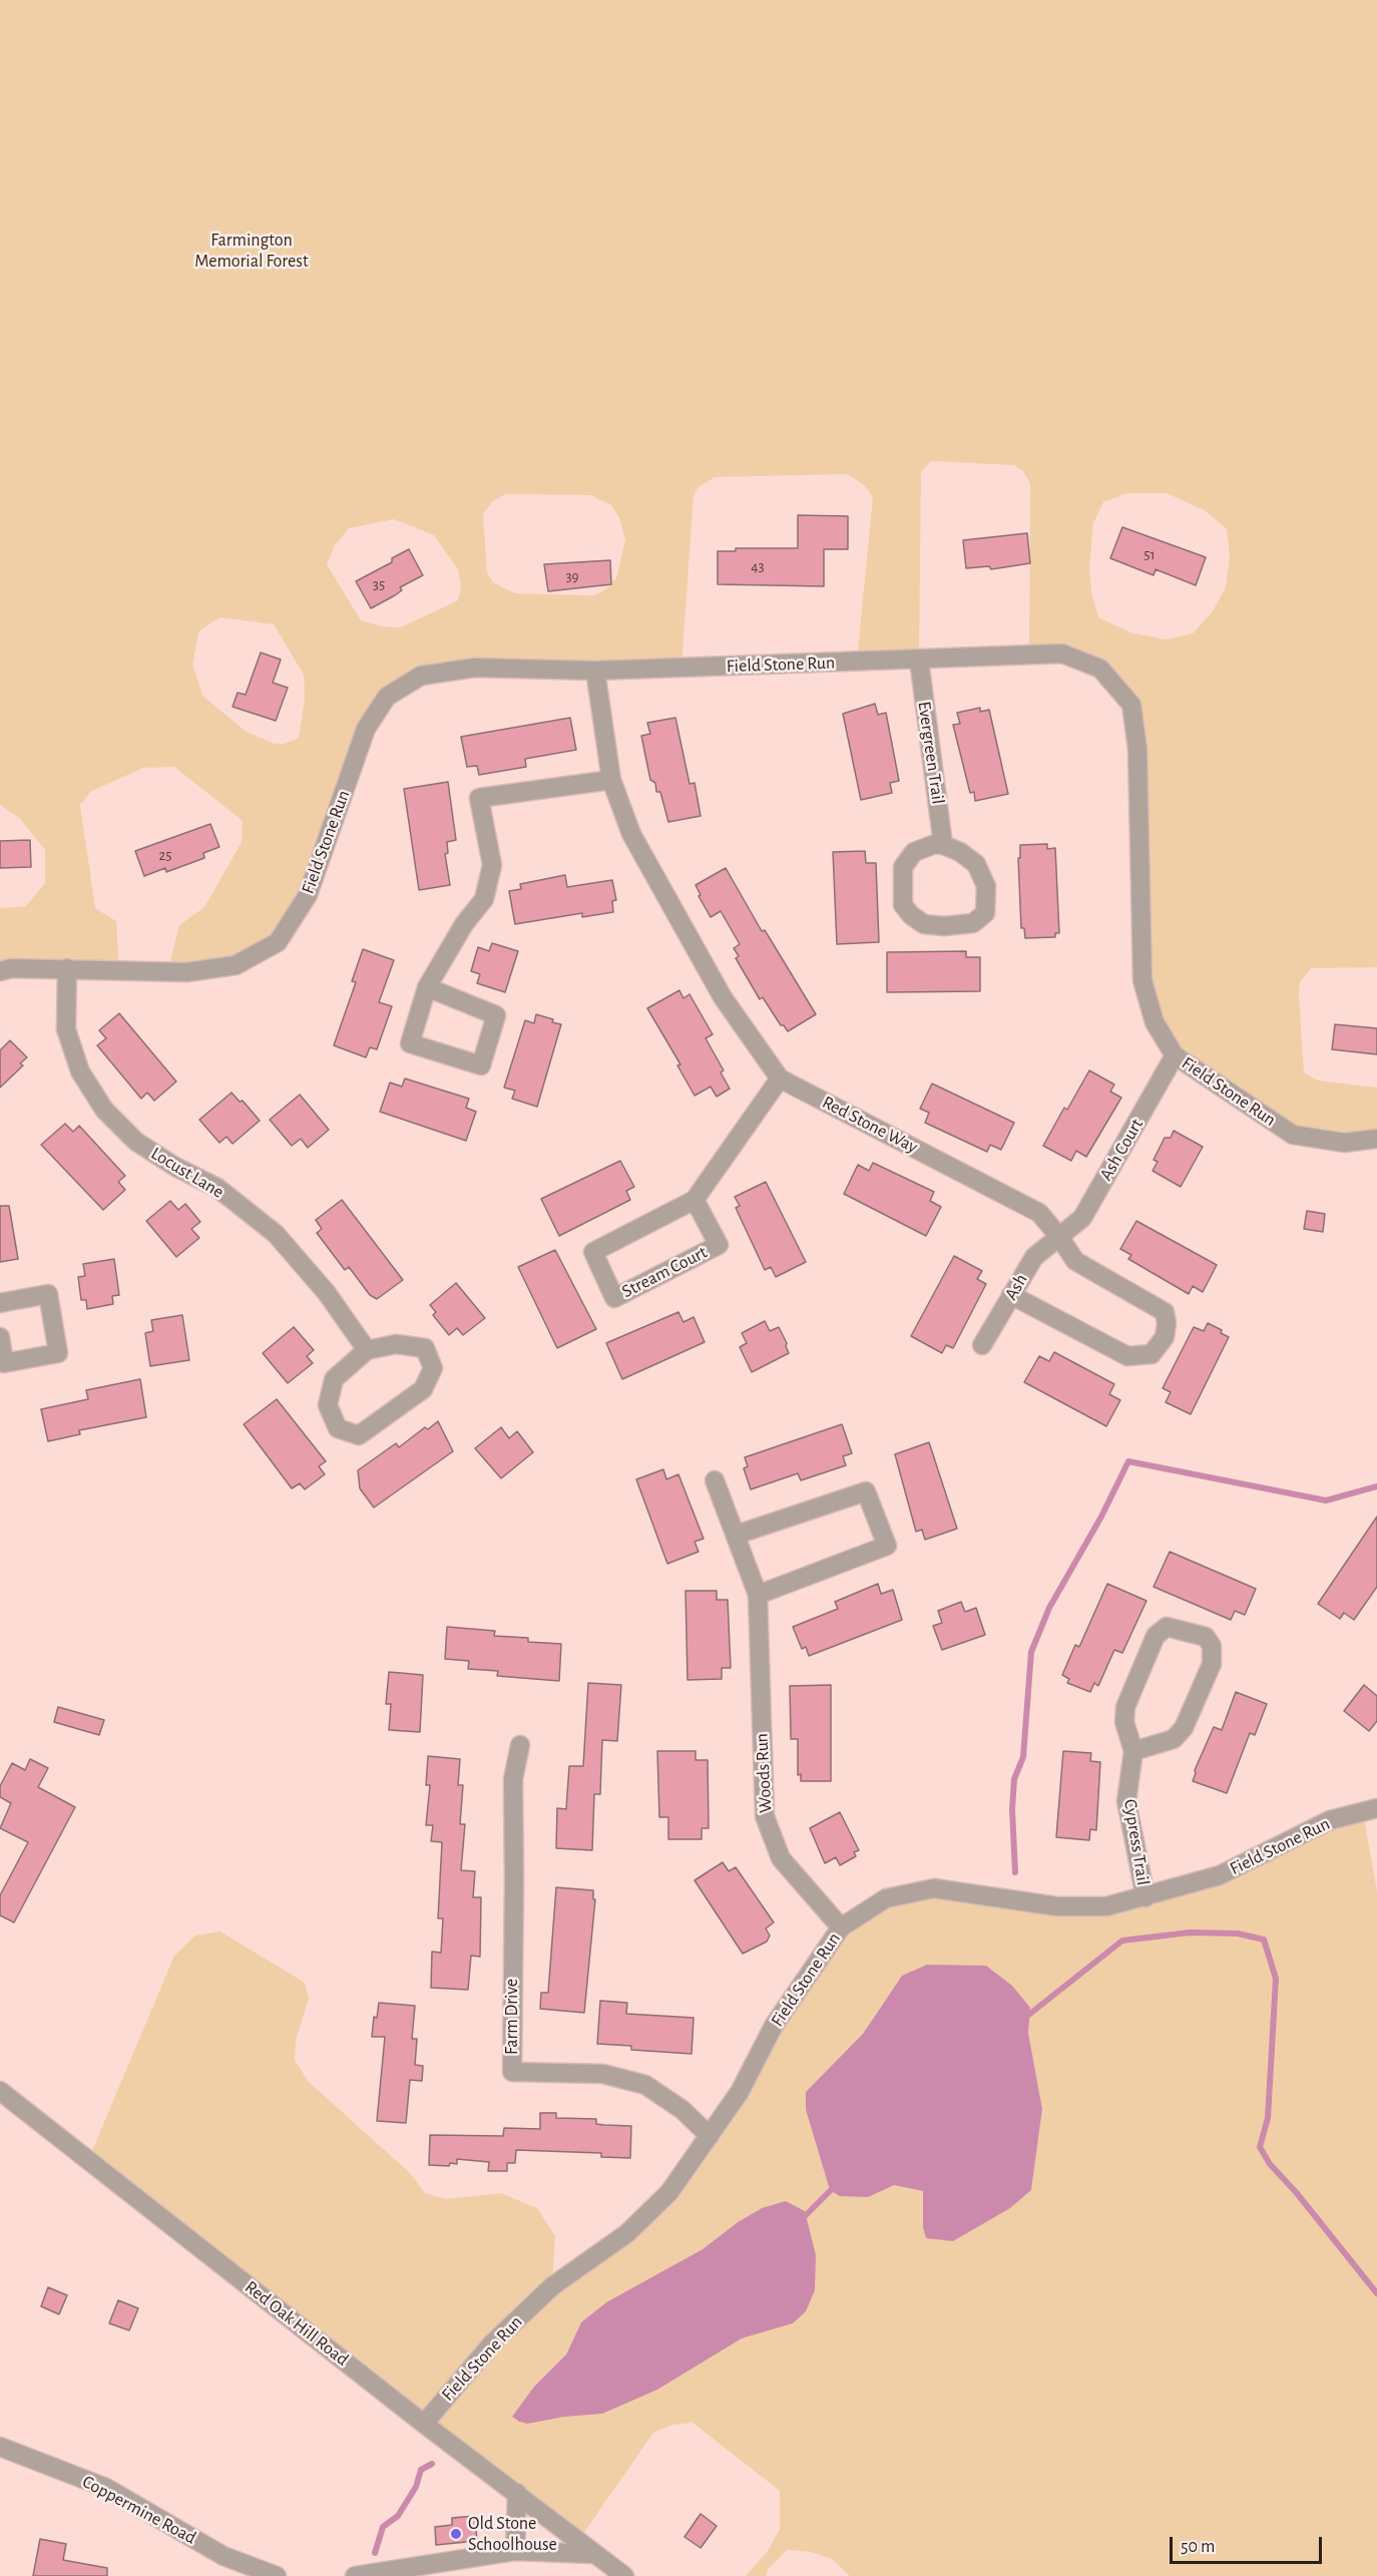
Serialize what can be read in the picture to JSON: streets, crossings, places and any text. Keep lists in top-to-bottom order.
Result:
{
  "streets": {
    "street": [
      "Field Stone Run",
      "Evergreen Trail",
      "Red Stone Way",
      "Ash Court",
      "Locust Lane",
      "Stream Court",
      "Ash",
      "Woods Run",
      "Cypress Trail",
      "Farm Drive",
      "Red Oak Hill Road",
      "Coppermine Road"
    ]
  },
  "crossings": [
    ["Field Stone Run", "Evergreen Trail"],
    ["Field Stone Run", "Red Stone Way"],
    ["Field Stone Run", "Ash Court"],
    ["Field Stone Run", "Locust Lane"],
    ["Field Stone Run", "Woods Run"],
    ["Field Stone Run", "Cypress Trail"],
    ["Field Stone Run", "Farm Drive"],
    ["Field Stone Run", "Red Oak Hill Road"],
    ["Red Stone Way", "Ash Court"],
    ["Red Stone Way", "Stream Court"],
    ["Red Stone Way", "Ash"],
    ["Ash Court", "Ash"]
  ],
  "parks": ["Farmington Memorial Forest"],
  "places": ["Old Stone Schoolhouse"],
  "house_numbers": [
    "51",
    "43",
    "39",
    "35",
    "25"
  ],
  "scale_bar": "50 m"
}
